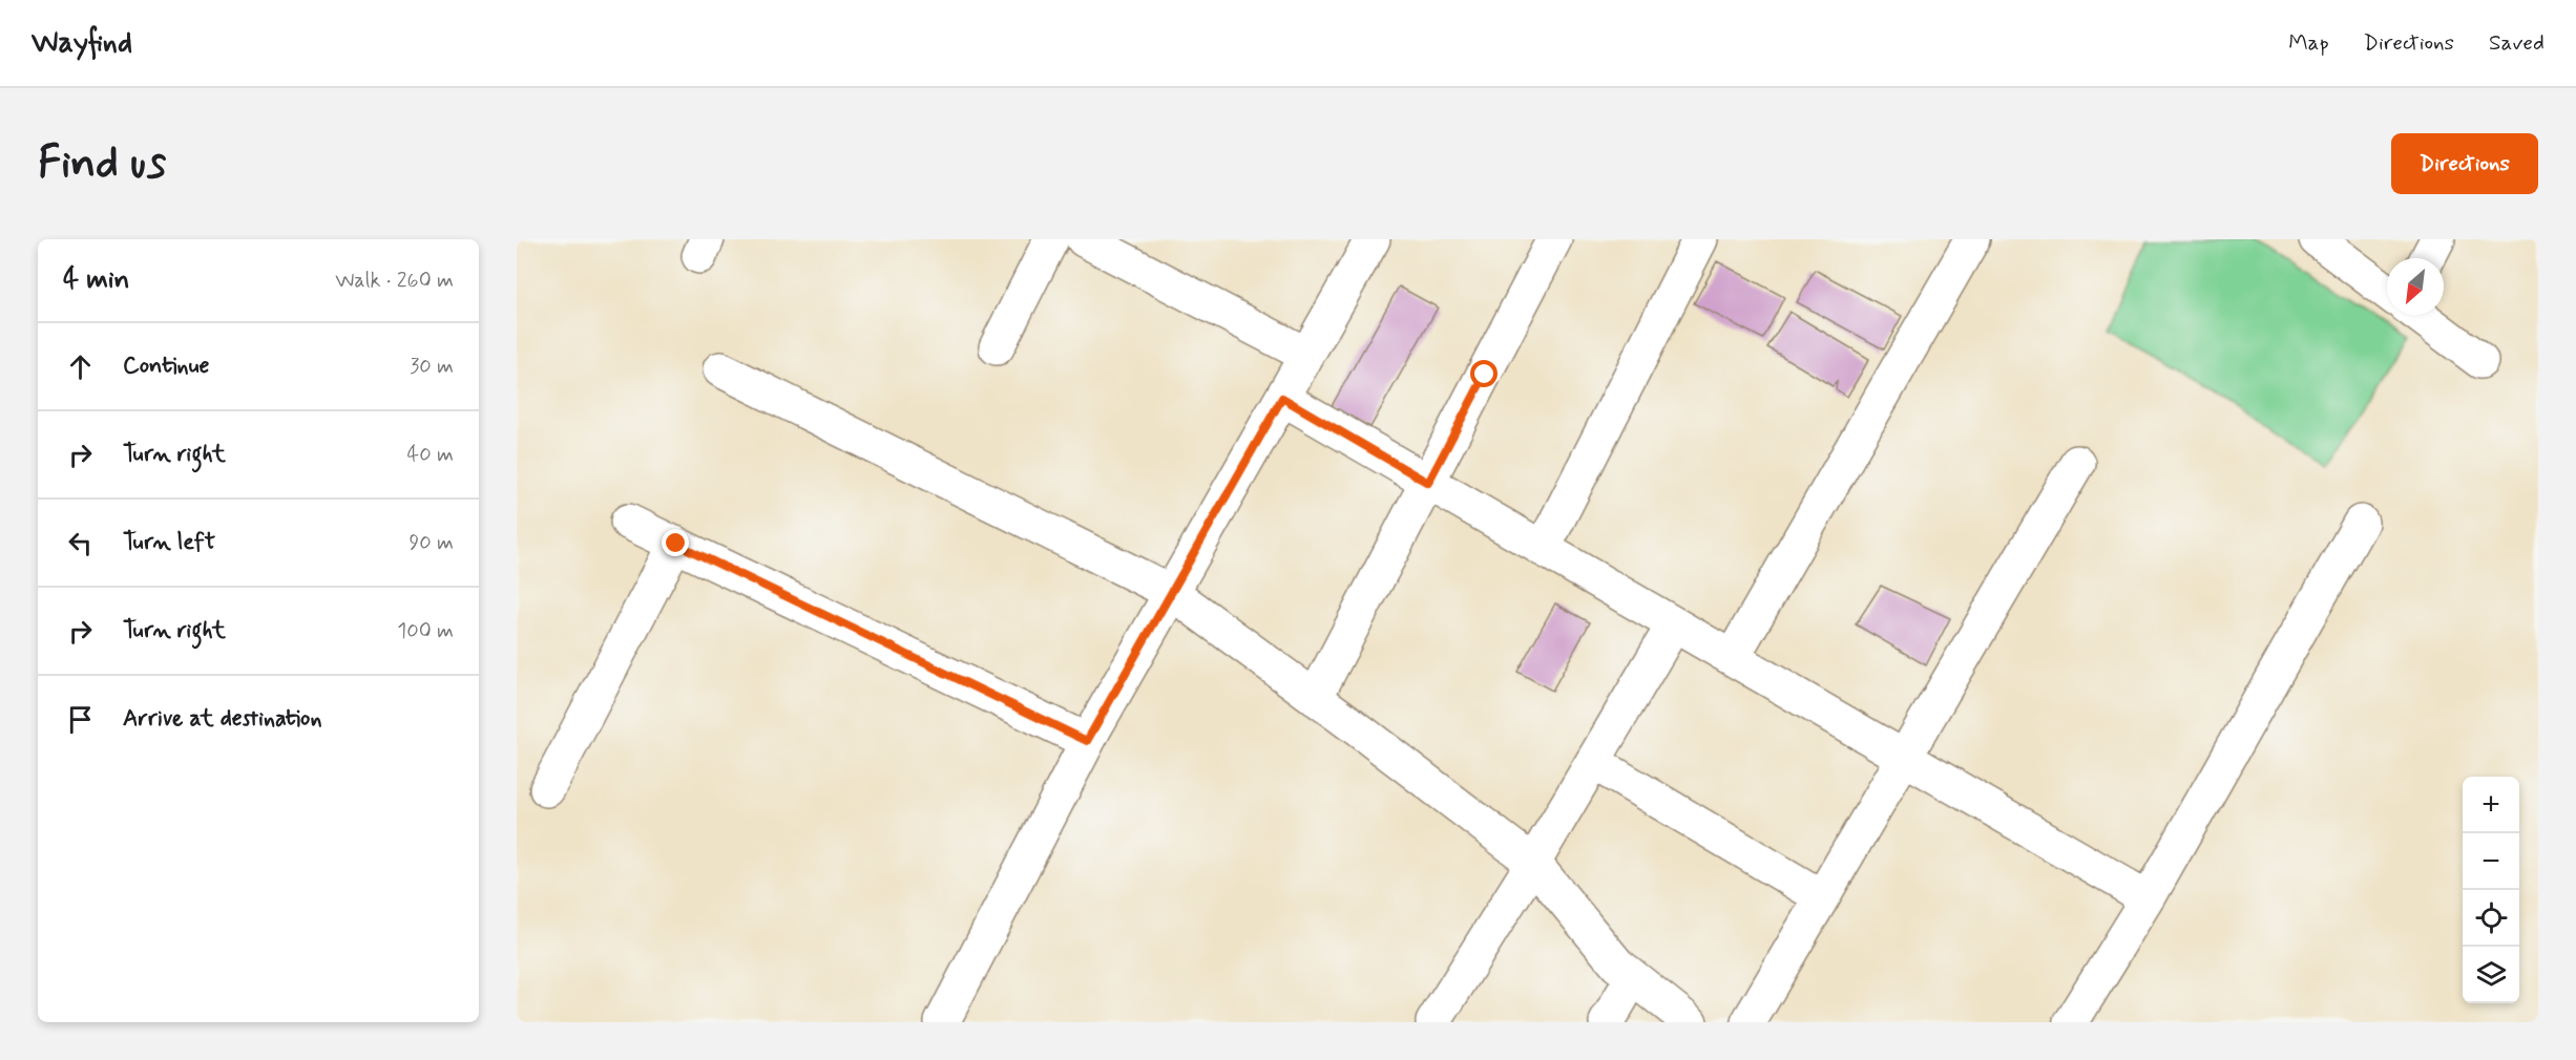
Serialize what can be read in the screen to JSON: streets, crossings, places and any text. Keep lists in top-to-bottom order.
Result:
{
  "north": "bottom left",
  "page": {
    "header": "Wayfind",
    "nav": ["Map", "Directions", "Saved"],
    "buttons": "Directions",
    "title": "Find us",
    "heading": ["4 min", "Walk · 260 m"],
    "list": [
      ["Continue", "30 m"],
      ["Turn right", "40 m"],
      ["Turn left", "90 m"],
      ["Turn right", "100 m"],
      "Arrive at destination"
    ],
    "map_buttons": ["+", "−"]
  }
}
